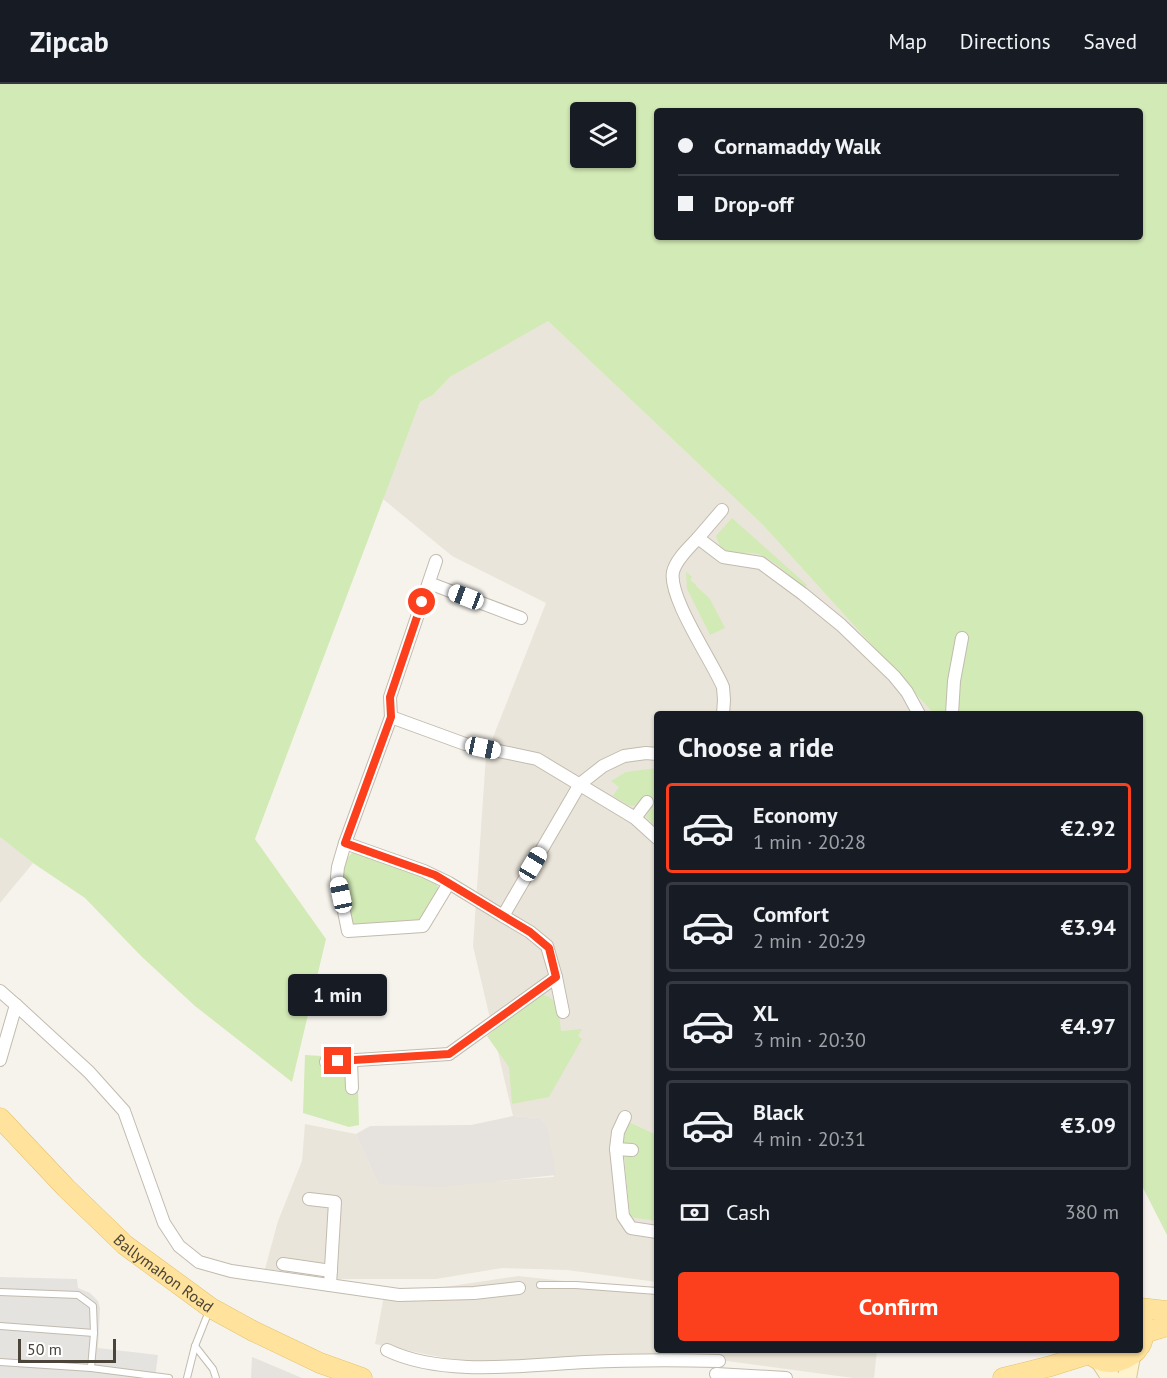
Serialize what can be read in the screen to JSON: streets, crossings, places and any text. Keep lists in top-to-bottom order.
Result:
{
  "streets": {
    "main road": ["Ballymahon Road"]
  },
  "scale_bar": "50 m",
  "page": {
    "header": "Zipcab",
    "nav": ["Map", "Directions", "Saved"],
    "banner": ["Cornamaddy Walk", "Drop-off"],
    "heading": "Choose a ride",
    "list": [
      {
        "name": "Economy",
        "note": "1 min · 20:28",
        "value": "€2.92"
      },
      {
        "name": "Comfort",
        "note": "2 min · 20:29",
        "value": "€3.94"
      },
      {
        "name": "XL",
        "note": "3 min · 20:30",
        "value": "€4.97"
      },
      {
        "name": "Black",
        "note": "4 min · 20:31",
        "value": "€3.09"
      }
    ],
    "bubble": "1 min",
    "pay": ["Cash", "380 m"],
    "buttons": "Confirm",
    "scale": "50 m"
  }
}
